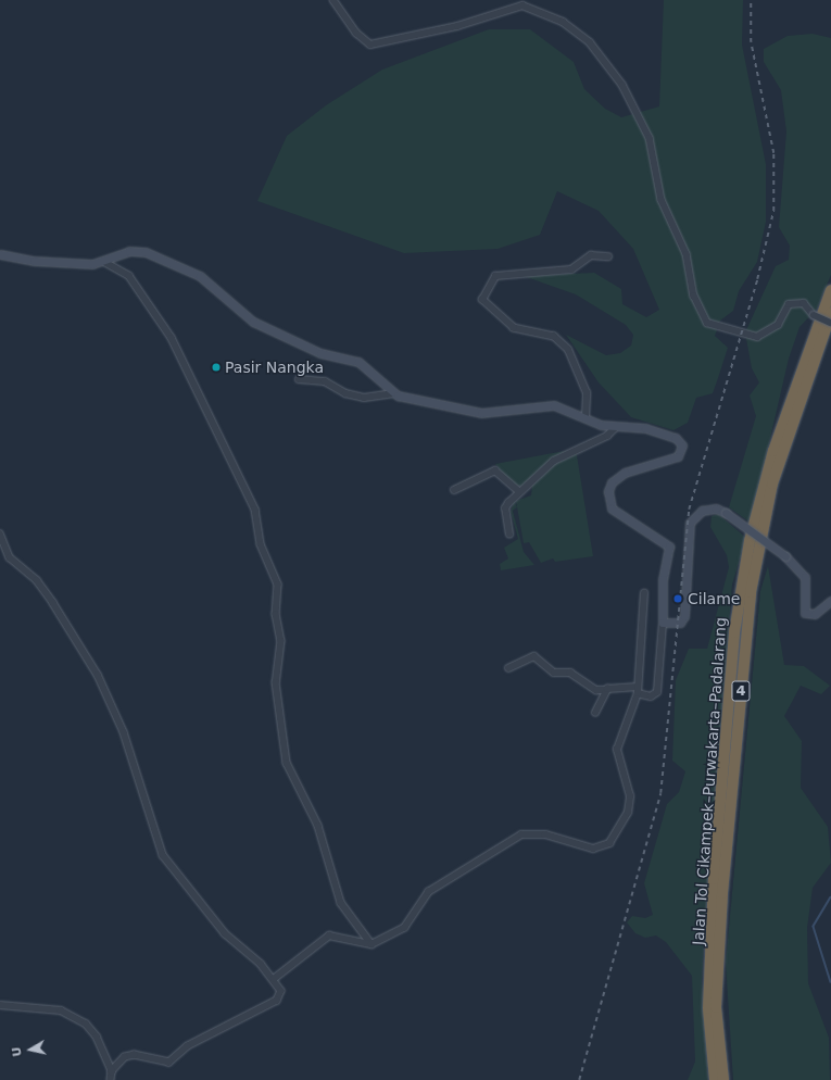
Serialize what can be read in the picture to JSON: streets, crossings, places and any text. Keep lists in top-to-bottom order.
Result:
{
  "streets": {
    "highway": ["4", "Jalan Tol Cikampek–Purwakarta–Padalarang"]
  },
  "places": ["Pasir Nangka", "Cilame"],
  "north": "left"
}
